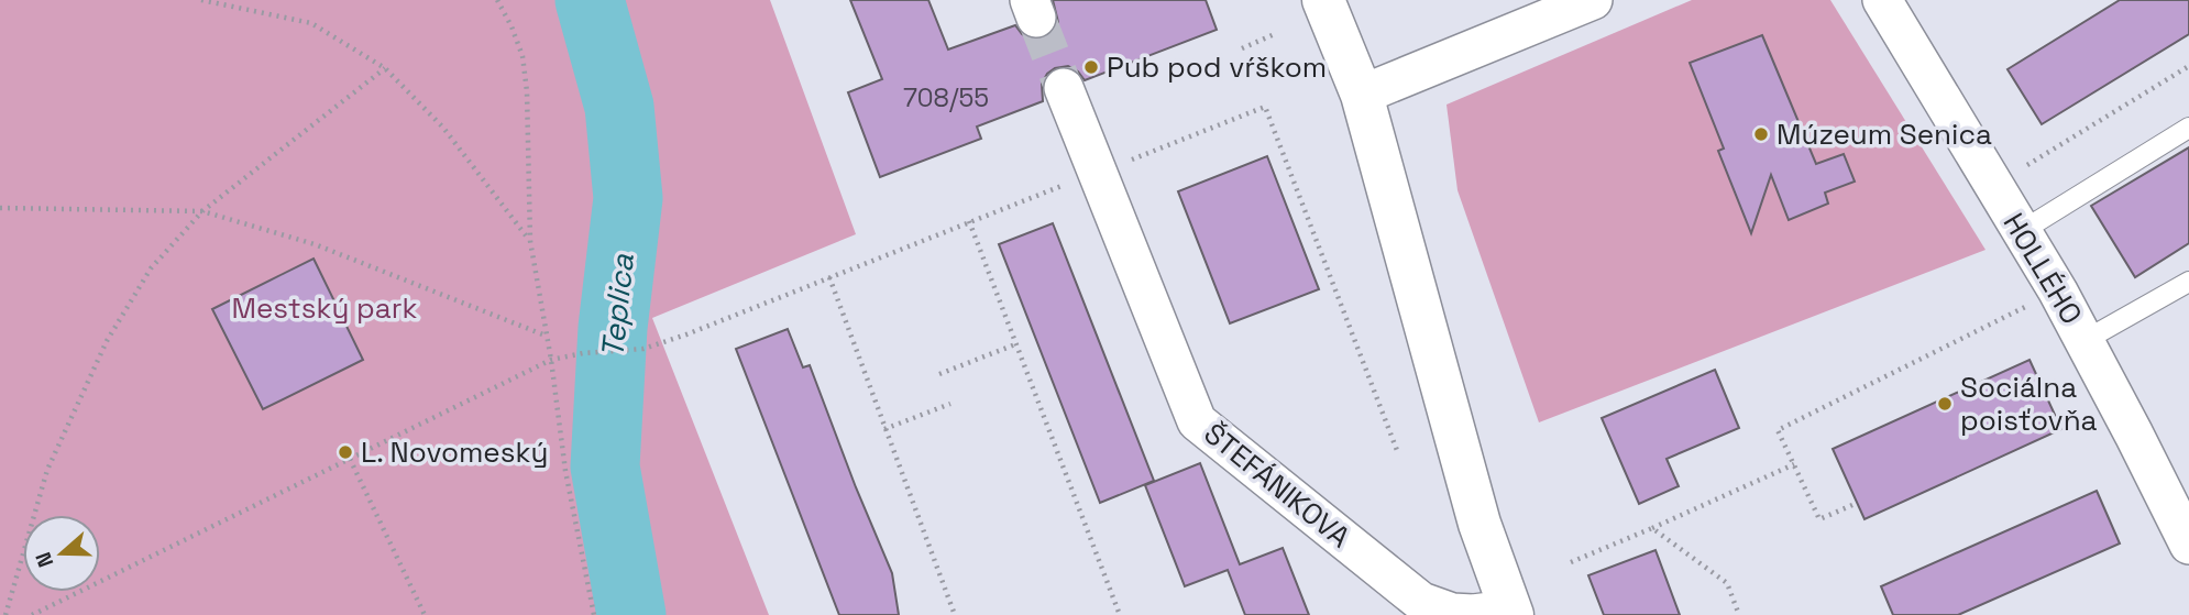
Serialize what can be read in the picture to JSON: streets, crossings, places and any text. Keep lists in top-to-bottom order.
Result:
{
  "streets": {
    "street": ["HOLLÉHO", "ŠTEFÁNIKOVA"]
  },
  "water": ["Teplica"],
  "parks": ["Mestský park"],
  "places": [
    "Pub pod vŕškom",
    "Múzeum Senica",
    "Sociálna poisťovňa",
    "L. Novomeský"
  ],
  "house_numbers": ["708/55"],
  "north": "left"
}
